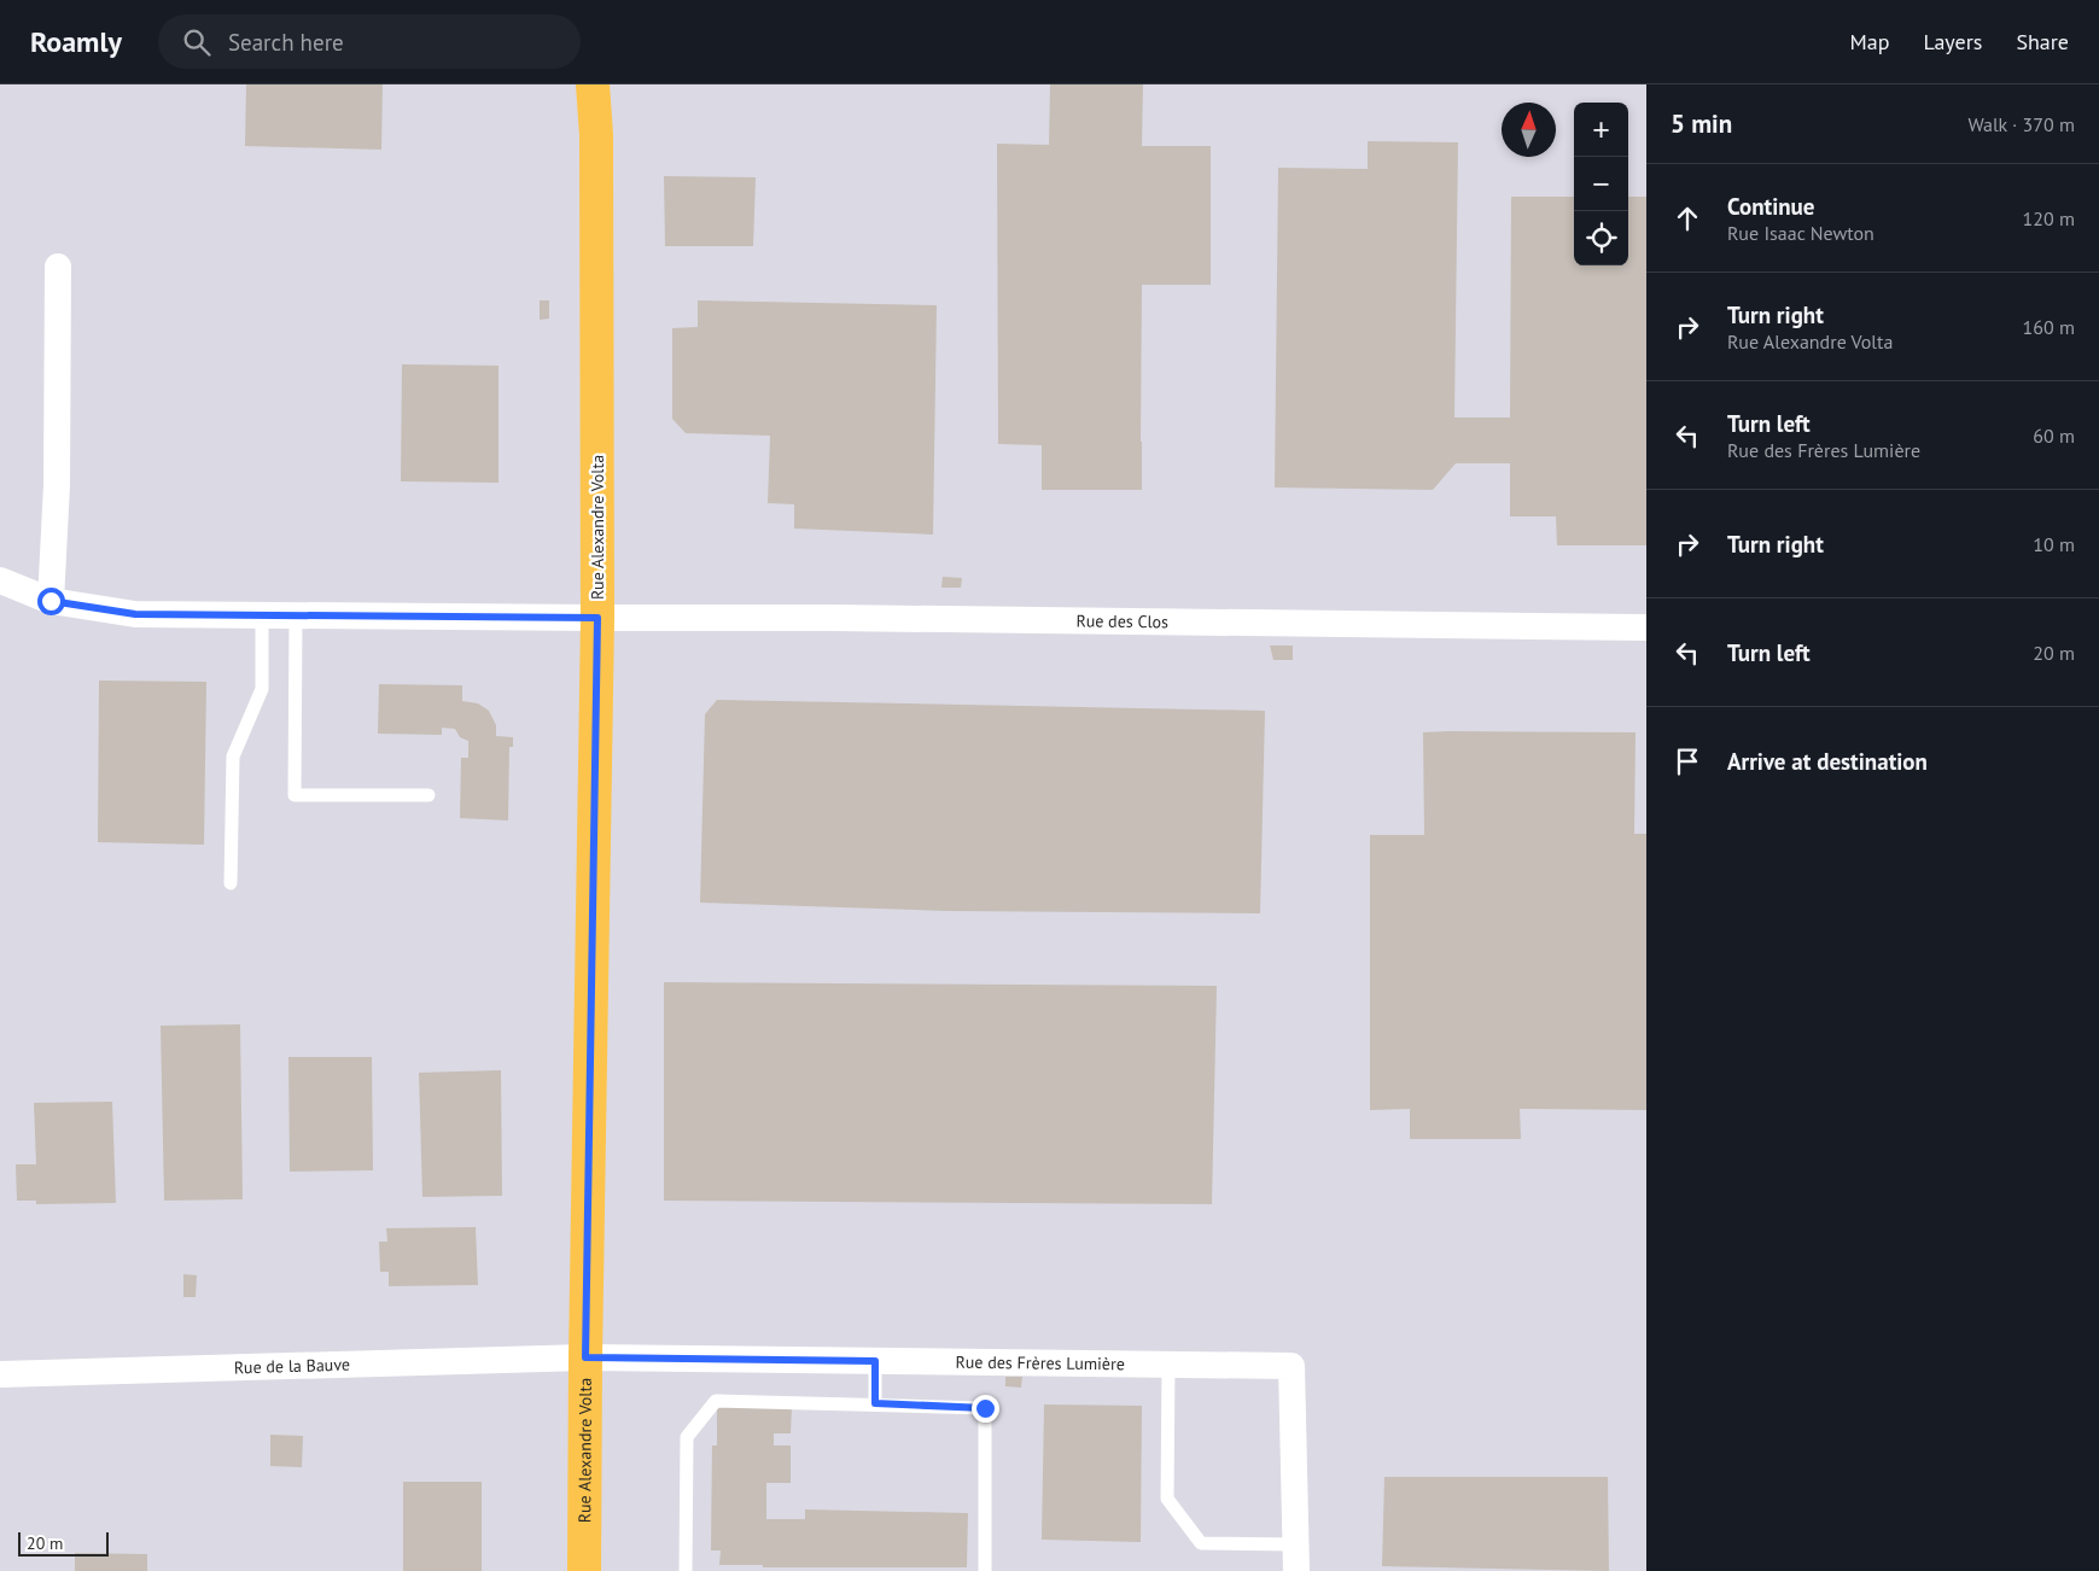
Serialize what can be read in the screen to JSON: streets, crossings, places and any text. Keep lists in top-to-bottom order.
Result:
{
  "streets": {
    "main road": ["Rue Alexandre Volta"],
    "street": ["Rue des Clos", "Rue des Frères Lumière", "Rue de la Bauve"]
  },
  "crossings": [
    ["Rue Alexandre Volta", "Rue des Clos"],
    ["Rue Alexandre Volta", "Rue des Frères Lumière"],
    ["Rue Alexandre Volta", "Rue de la Bauve"],
    ["Rue des Frères Lumière", "Rue de la Bauve"]
  ],
  "scale_bar": "20 m",
  "north": "top",
  "page": {
    "header": "Roamly",
    "search": "Search here",
    "nav": ["Map", "Layers", "Share"],
    "heading": ["5 min", "Walk · 370 m"],
    "map_buttons": ["+", "−"],
    "list": [
      ["Continue", "Rue Isaac Newton", "120 m"],
      ["Turn right", "Rue Alexandre Volta", "160 m"],
      ["Turn left", "Rue des Frères Lumière", "60 m"],
      ["Turn right", "10 m"],
      ["Turn left", "20 m"],
      "Arrive at destination"
    ],
    "scale": "20 m"
  }
}
